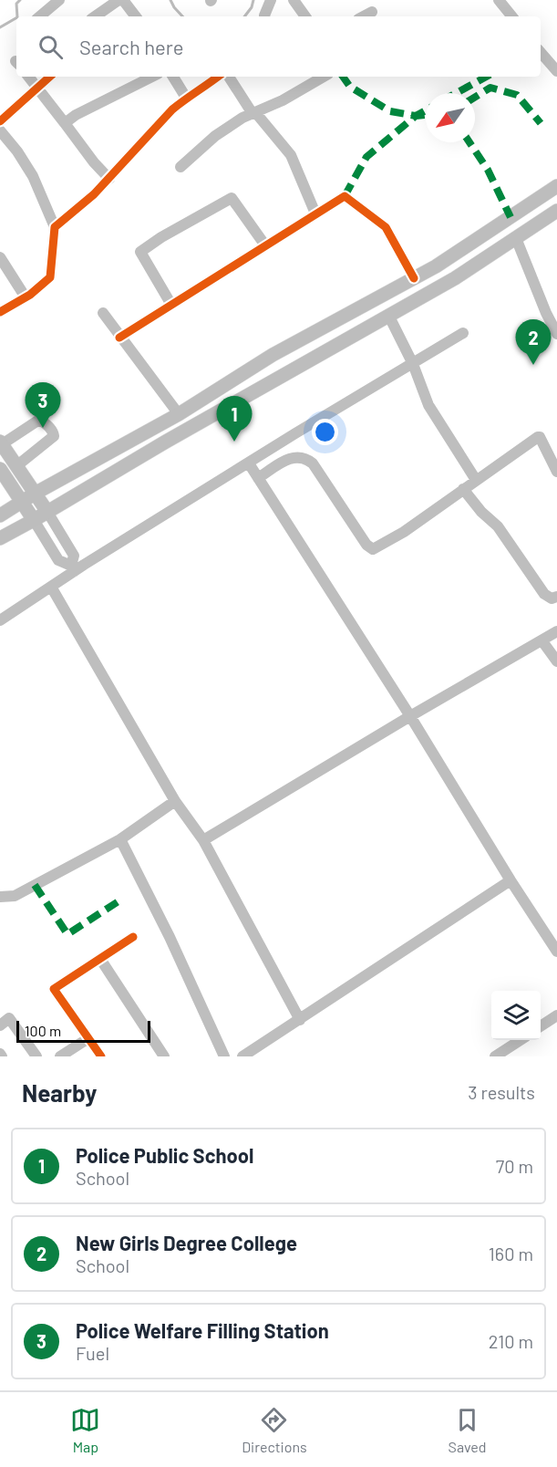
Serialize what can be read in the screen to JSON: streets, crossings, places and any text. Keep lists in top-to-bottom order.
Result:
{
  "scale_bar": "100 m",
  "north": "bottom left",
  "page": {
    "search": "Search here",
    "pins": ["2", "3", "1"],
    "scale": "100 m",
    "heading": ["Nearby", "3 results"],
    "list": [
      {
        "mark": "1",
        "name": "Police Public School",
        "note": "School",
        "value": "70 m"
      },
      {
        "mark": "2",
        "name": "New Girls Degree College",
        "note": "School",
        "value": "160 m"
      },
      {
        "mark": "3",
        "name": "Police Welfare Filling Station",
        "note": "Fuel",
        "value": "210 m"
      }
    ],
    "nav": ["Map", "Directions", "Saved"]
  }
}
